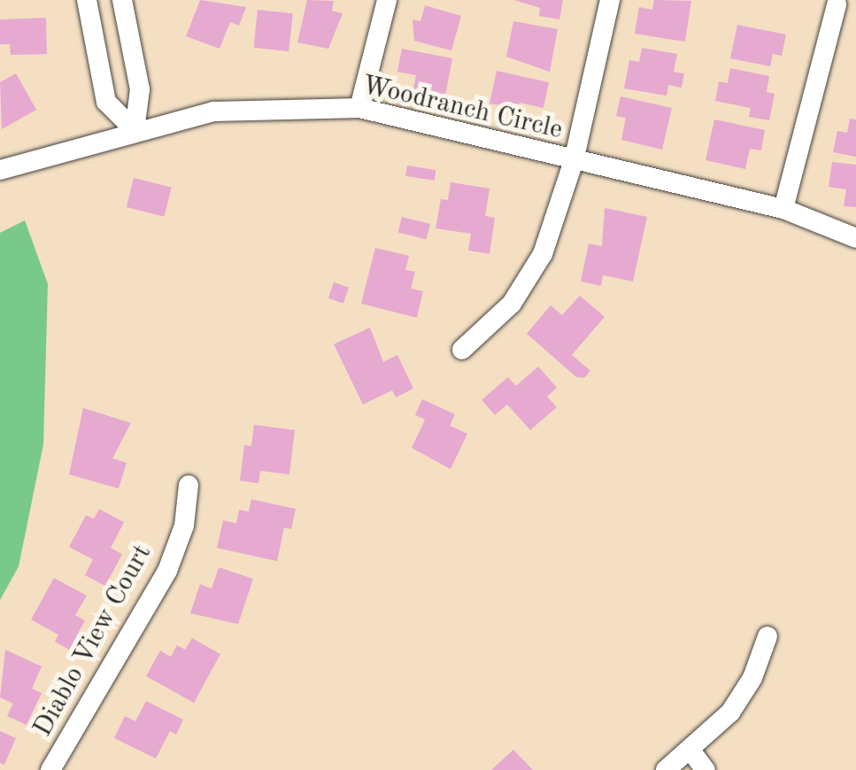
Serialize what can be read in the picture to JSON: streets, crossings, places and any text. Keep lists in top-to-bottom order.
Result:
{
  "streets": {
    "street": ["Woodranch Circle", "Diablo View Court"]
  }
}
